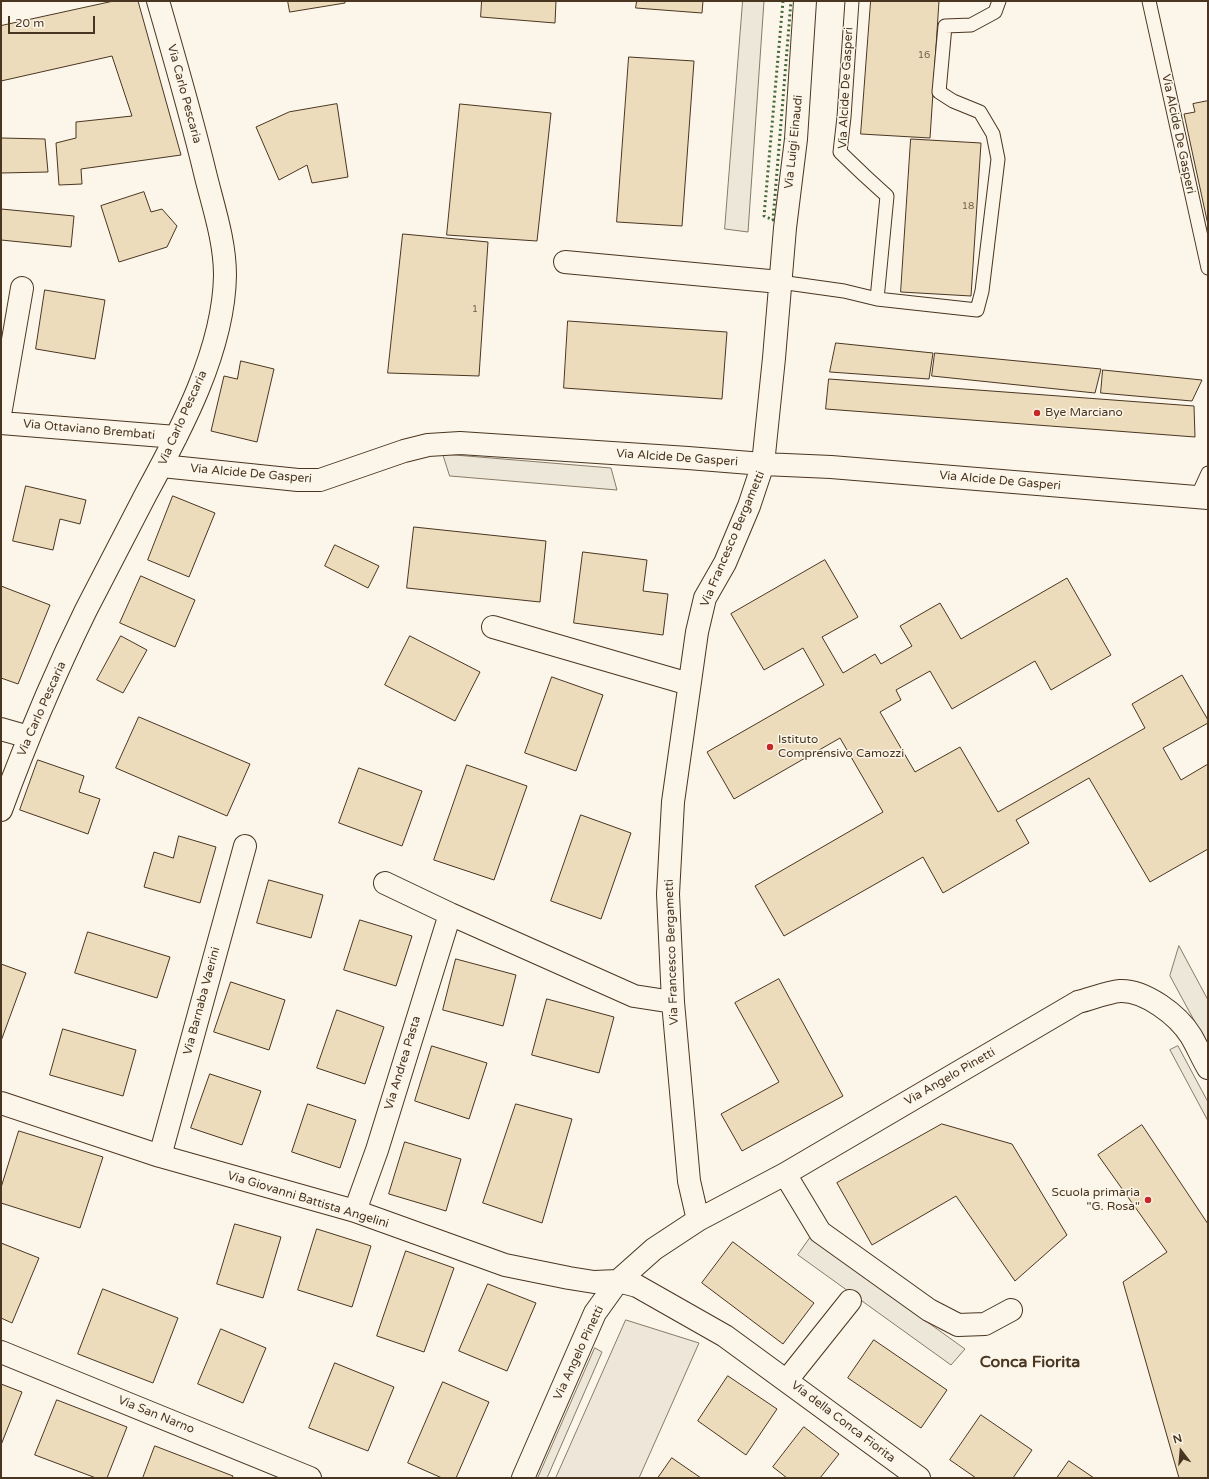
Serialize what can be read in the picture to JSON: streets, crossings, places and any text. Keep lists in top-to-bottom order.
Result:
{
  "streets": {
    "street": [
      "Via Alcide De Gasperi",
      "Via Carlo Pescaria",
      "Via Luigi Einaudi",
      "Via Ottaviano Brembati",
      "Via Francesco Bergametti",
      "Via Barnaba Vaerini",
      "Via Andrea Pasta",
      "Via Angelo Pinetti",
      "Via Giovanni Battista Angelini",
      "Via San Narno",
      "Via della Conca Fiorita"
    ]
  },
  "crossings": [
    ["Via Alcide De Gasperi", "Via Carlo Pescaria"],
    ["Via Alcide De Gasperi", "Via Luigi Einaudi"],
    ["Via Alcide De Gasperi", "Via Francesco Bergametti"],
    ["Via Carlo Pescaria", "Via Ottaviano Brembati"],
    ["Via Luigi Einaudi", "Via Francesco Bergametti"],
    ["Via Francesco Bergametti", "Via Angelo Pinetti"],
    ["Via Barnaba Vaerini", "Via Giovanni Battista Angelini"],
    ["Via Andrea Pasta", "Via Giovanni Battista Angelini"],
    ["Via Angelo Pinetti", "Via Giovanni Battista Angelini"],
    ["Via Angelo Pinetti", "Via della Conca Fiorita"],
    ["Via Giovanni Battista Angelini", "Via della Conca Fiorita"]
  ],
  "districts": ["Conca Fiorita"],
  "places": ["Bye Marciano", "Istituto Comprensivo Camozzi", "Scuola primaria \"G. Rosa\""],
  "house_numbers": ["16", "18", "1"],
  "scale_bar": "20 m",
  "north": "top"
}
